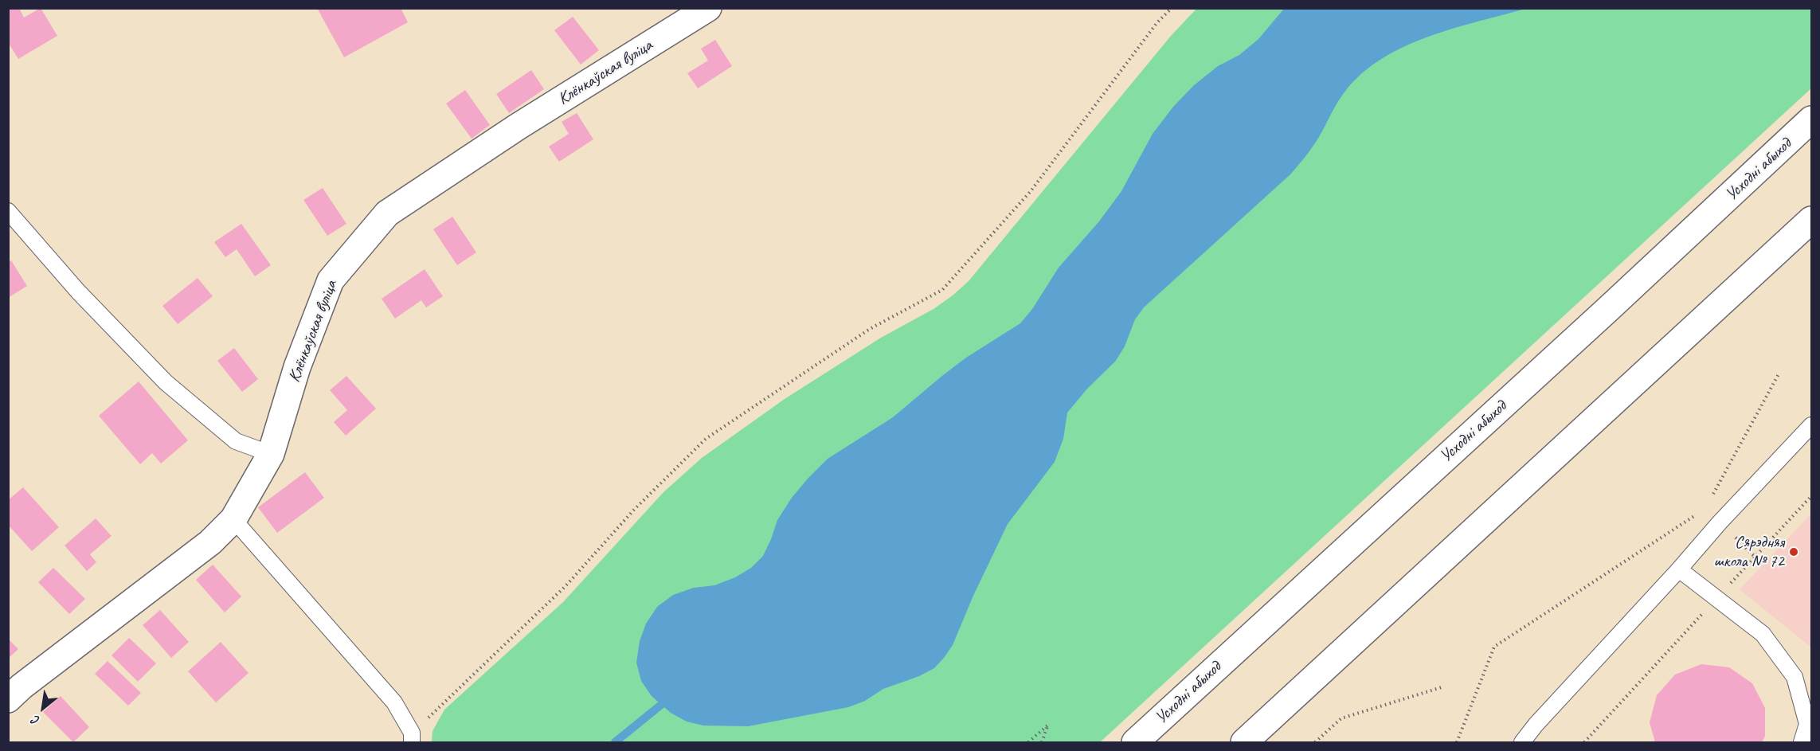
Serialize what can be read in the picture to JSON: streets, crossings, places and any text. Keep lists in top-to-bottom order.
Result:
{
  "streets": {
    "main road": ["Клёнкаўская вуліца", "Усходні абыход"]
  },
  "places": ["Сярэдняя школа № 72"],
  "north": "bottom left"
}
